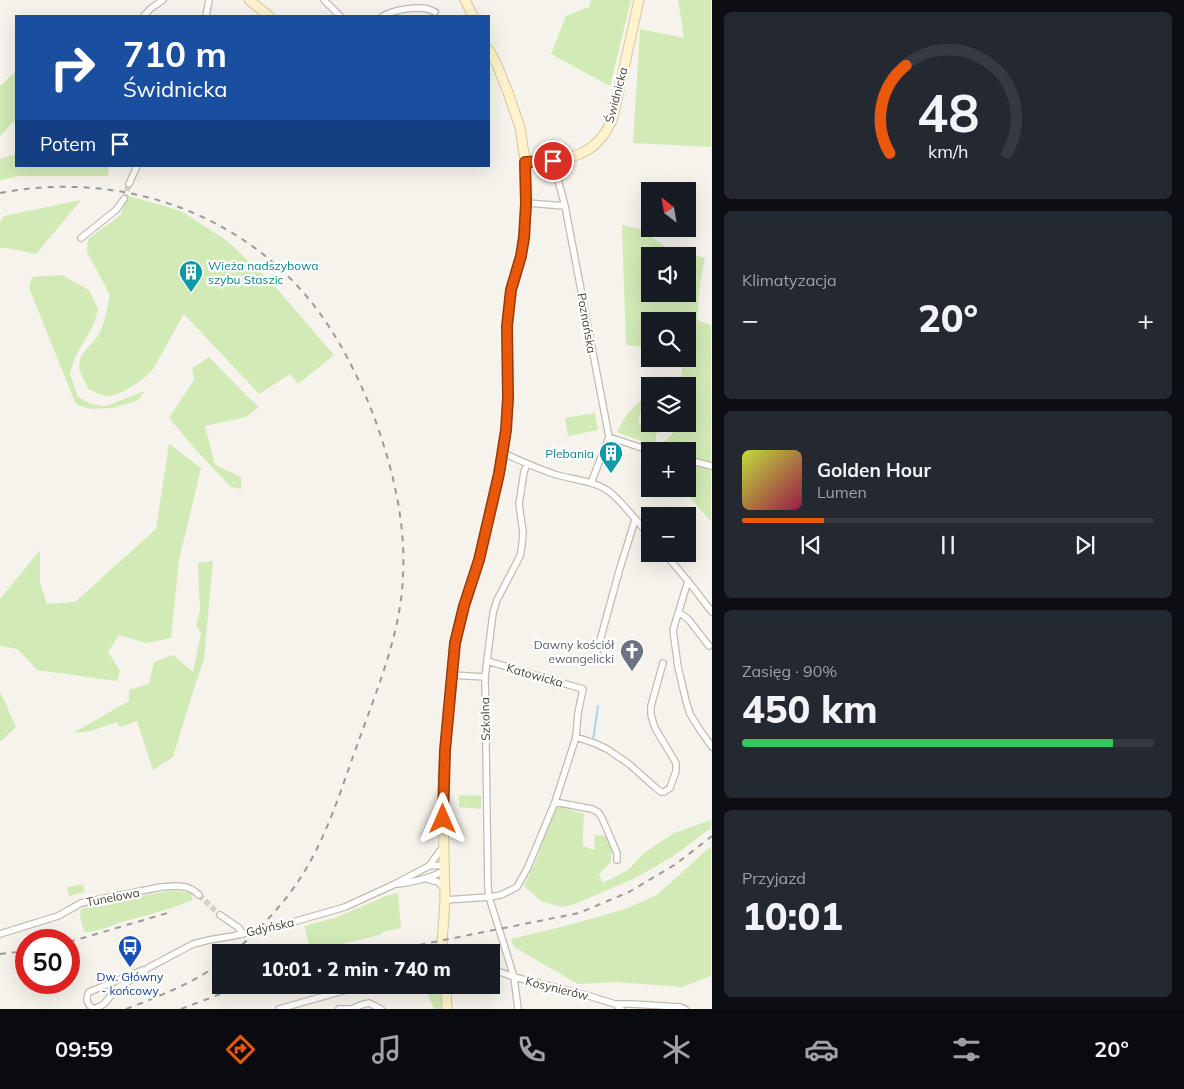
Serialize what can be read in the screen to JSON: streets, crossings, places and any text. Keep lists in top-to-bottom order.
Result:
{
  "streets": {
    "main road": ["Świdnicka"],
    "street": [
      "Poznańska",
      "Katowicka",
      "Szkolna",
      "Tunelowa",
      "Gdyńska",
      "Kosynierów"
    ]
  },
  "crossings": [
    ["Świdnicka", "Poznańska"],
    ["Katowicka", "Szkolna"],
    ["Szkolna", "Kosynierów"]
  ],
  "places": {
    "building": ["Wieża nadszybowa szybu Staszic", "Plebania"],
    "church": ["Dawny kościół ewangelicki"],
    "bus stop": ["Dw. Główny - końcowy"]
  },
  "north": "top left",
  "page": {
    "turn": ["710 m", "Świdnicka"],
    "then": "Potem",
    "map_buttons": ["+", "−"],
    "tile": [
      "Klimatyzacja",
      ["Zasięg · 90%", "450 km"],
      ["Przyjazd", "10:01"]
    ],
    "heat": ["−", "20°", "+"],
    "song": ["Golden Hour", "Lumen"],
    "limit": "50",
    "trip": "10:01 · 2 min · 740 m",
    "tabs": ["09:59", "20°"],
    "gauge": ["48", "km/h"]
  }
}
